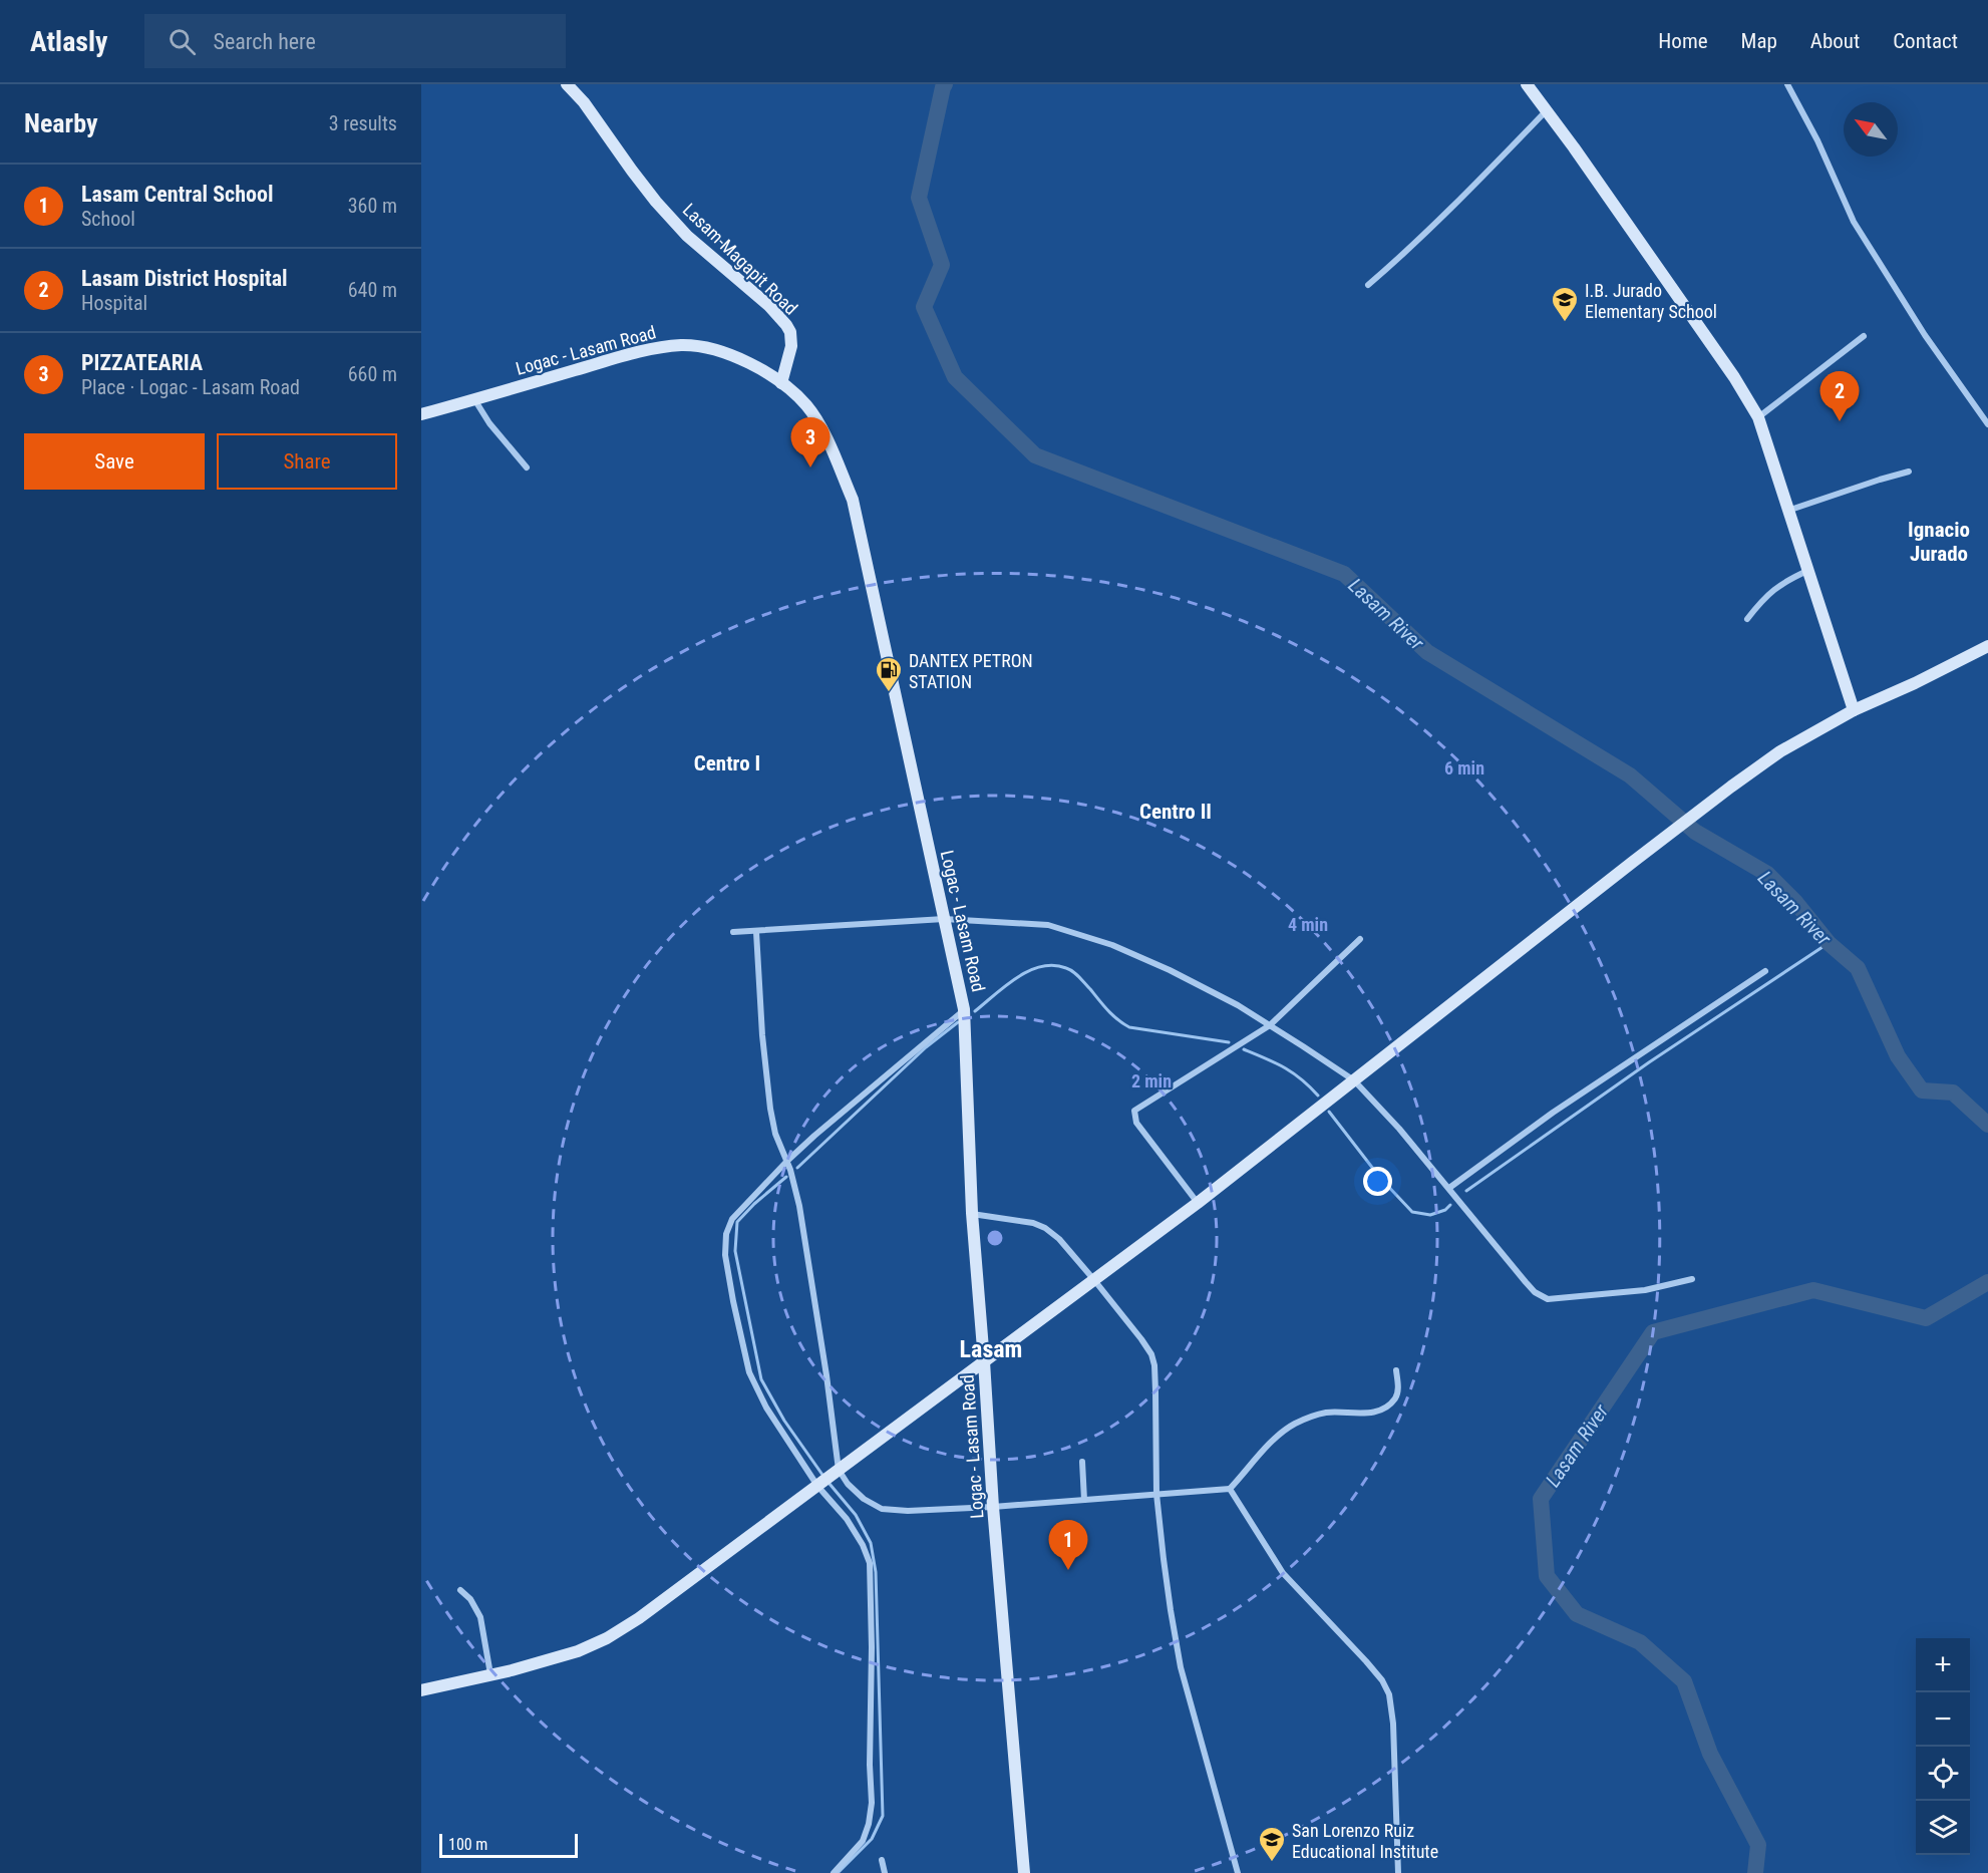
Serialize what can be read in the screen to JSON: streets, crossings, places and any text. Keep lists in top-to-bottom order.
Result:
{
  "streets": {
    "street": ["Lasam-Magapit Road", "Logac - Lasam Road"]
  },
  "crossings": [
    ["Lasam-Magapit Road", "Logac - Lasam Road"]
  ],
  "districts": [
    "Ignacio Jurado",
    "Centro I",
    "Centro II",
    "Lasam"
  ],
  "water": ["Lasam River"],
  "places": {
    "school or university": ["I.B. Jurado Elementary School", "San Lorenzo Ruiz Educational Institute"],
    "fuel station": ["DANTEX PETRON STATION"]
  },
  "scale_bar": "100 m",
  "north": "top left",
  "page": {
    "header": "Atlasly",
    "search": "Search here",
    "nav": [
      "Home",
      "Map",
      "About",
      "Contact"
    ],
    "heading": ["Nearby", "3 results"],
    "list": [
      {
        "mark": "1",
        "name": "Lasam Central School",
        "note": "School",
        "value": "360 m"
      },
      {
        "mark": "2",
        "name": "Lasam District Hospital",
        "note": "Hospital",
        "value": "640 m"
      },
      {
        "mark": "3",
        "name": "PIZZATEARIA",
        "note": "Place · Logac - Lasam Road",
        "value": "660 m"
      }
    ],
    "pins": ["2", "3", "1"],
    "buttons": ["Save", "Share"],
    "map_buttons": ["+", "−"],
    "scale": "100 m"
  },
  "rings": ["6 min", "4 min", "2 min"]
}
